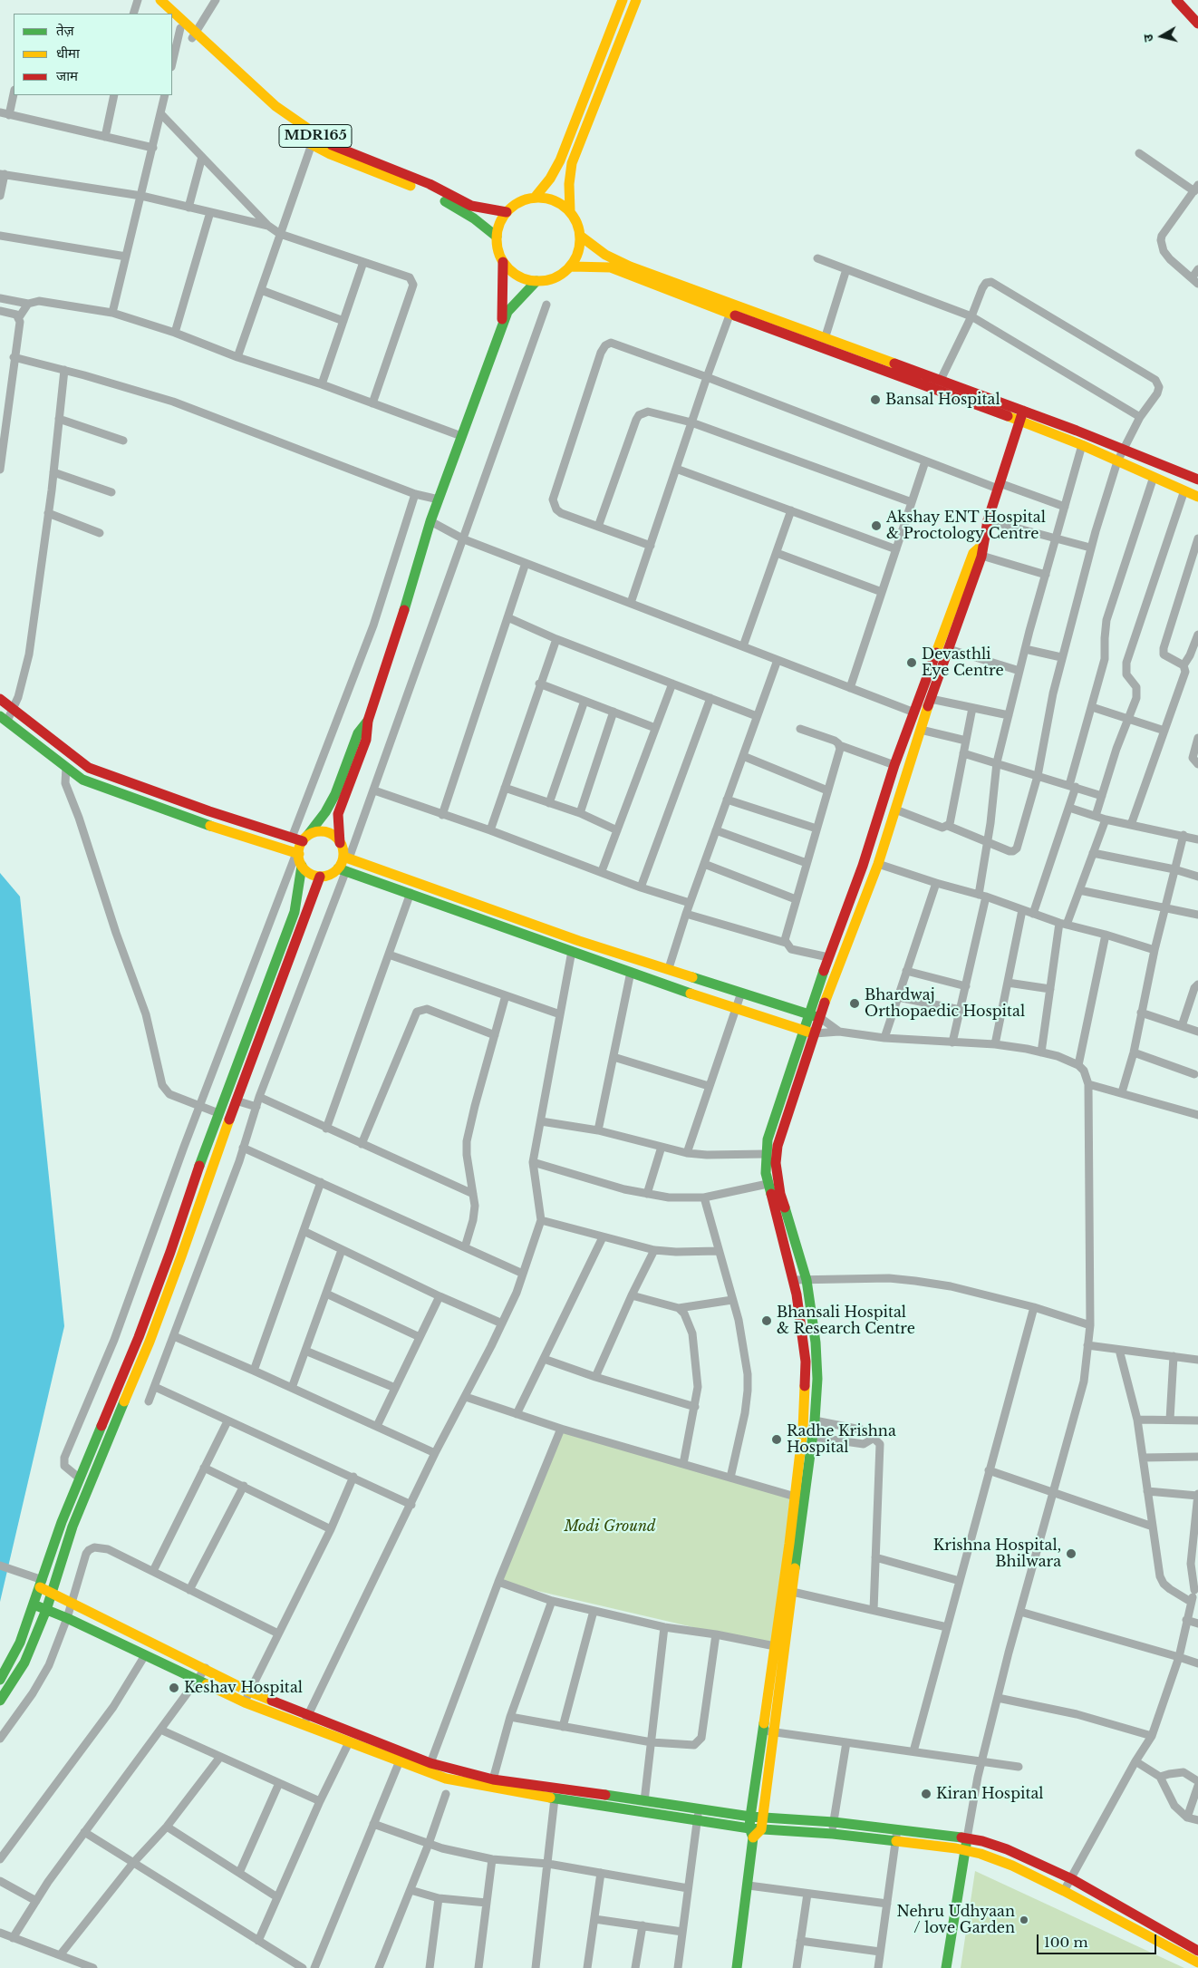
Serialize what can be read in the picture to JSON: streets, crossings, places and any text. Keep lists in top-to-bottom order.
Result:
{
  "streets": {
    "main road": ["MDR165"]
  },
  "parks": ["Modi Ground"],
  "places": [
    "Bansal Hospital",
    "Akshay ENT Hospital & Proctology Centre",
    "Devasthli Eye Centre",
    "Bhardwaj Orthopaedic Hospital",
    "Bhansali Hospital & Research Centre",
    "Radhe Krishna Hospital",
    "Krishna Hospital, Bhilwara",
    "Keshav Hospital",
    "Kiran Hospital",
    "Nehru Udhyaan / love Garden"
  ],
  "legend": ["तेज़", "धीमा", "जाम"],
  "scale_bar": "100 m",
  "north": "left"
}
